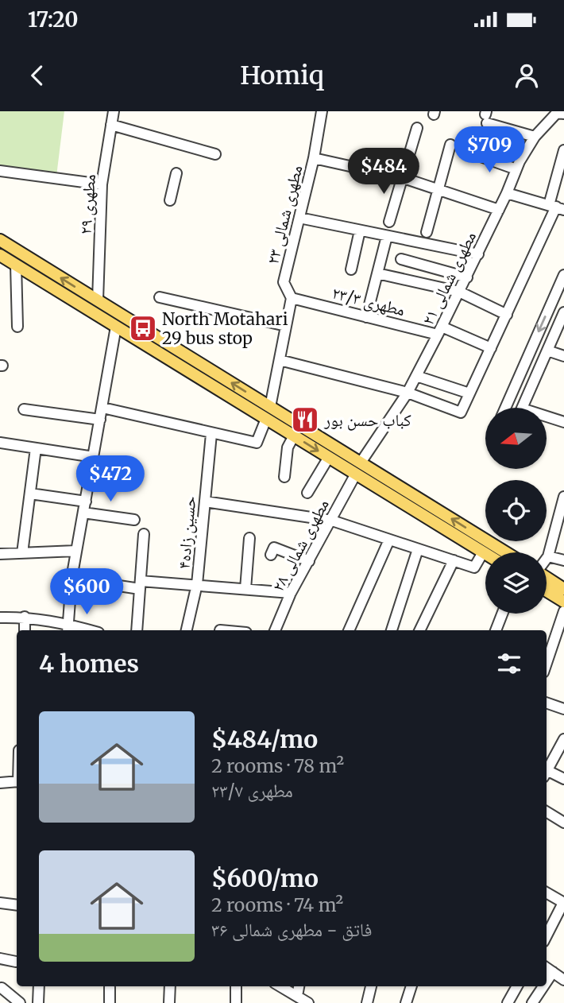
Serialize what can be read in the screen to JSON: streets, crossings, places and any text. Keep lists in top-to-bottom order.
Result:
{
  "streets": {
    "street": [
      "مطهری ۲۹",
      "مطهری شمالی ۲۳",
      "مطهری شمالی ۲۱",
      "مطهری ۲۳/۳",
      "حسین زاده۴",
      "مطهری شمالی ۲۸"
    ]
  },
  "crossings": [
    ["مطهری شمالی ۲۳", "مطهری ۲۳/۳"],
    ["مطهری شمالی ۲۱", "مطهری ۲۳/۳"],
    ["مطهری شمالی ۲۱", "مطهری شمالی ۲۸"]
  ],
  "places": {
    "bus stop": ["North Motahari 29 bus stop"],
    "restaurant": ["كباب حسن بور"]
  },
  "north": "left",
  "page": {
    "status": "17:20",
    "header": "Homiq",
    "price": [
      "$709",
      "$484",
      "$472",
      "$600"
    ],
    "heading": "4 homes",
    "list": [
      {
        "name": "$484/mo",
        "note": "2 rooms · 78 m² · مطهری ۲۳/۷"
      },
      {
        "name": "$600/mo",
        "note": "2 rooms · 74 m² · فاتق - مطهری شمالی ۳۶"
      }
    ]
  }
}
